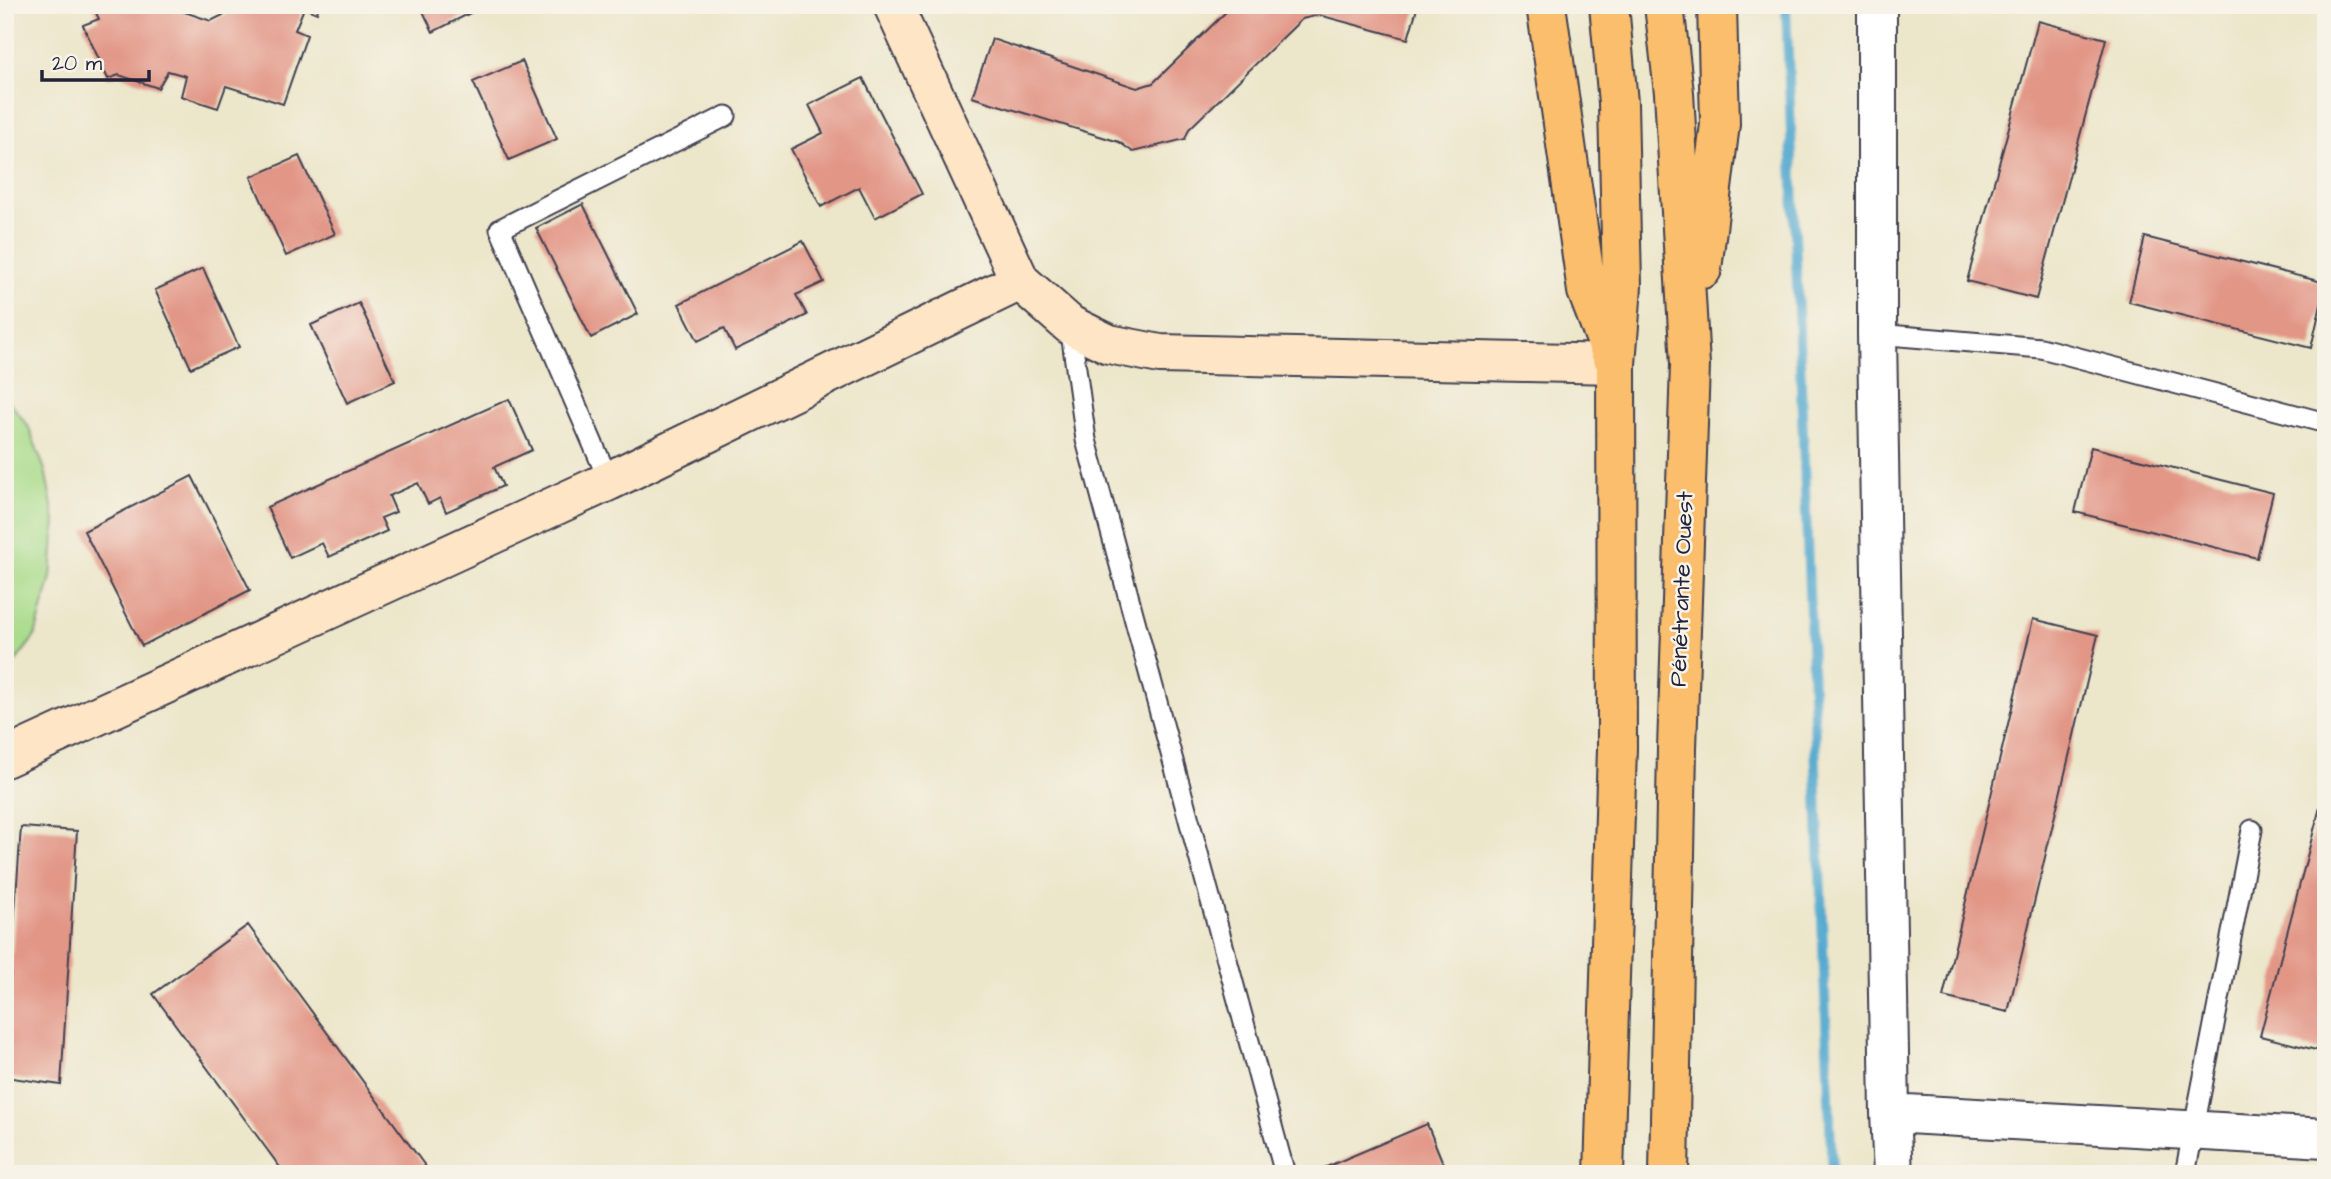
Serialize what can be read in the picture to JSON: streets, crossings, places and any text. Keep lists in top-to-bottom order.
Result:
{
  "streets": {
    "highway": ["Pénétrante Ouest"]
  },
  "scale_bar": "20 m"
}
